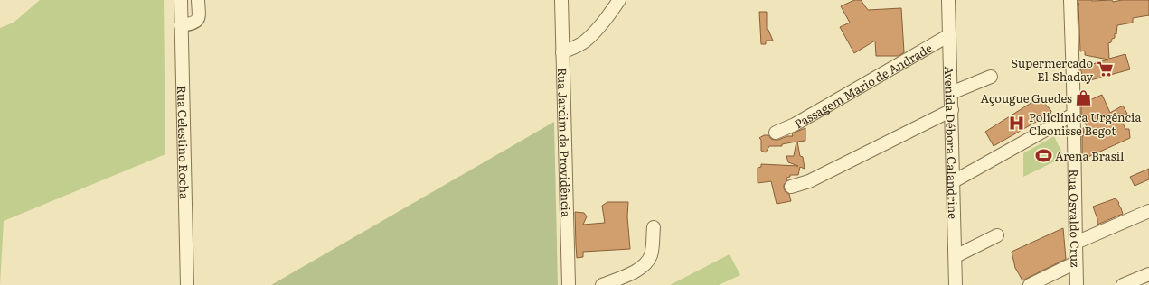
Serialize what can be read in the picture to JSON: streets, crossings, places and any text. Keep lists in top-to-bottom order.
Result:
{
  "streets": {
    "street": [
      "Passagem Mario de Andrade",
      "Rua Celestino Rocha",
      "Rua Jardim da Providência",
      "Avenida Débora Calandrine",
      "Rua Osvaldo Cruz"
    ]
  },
  "crossings": [
    ["Passagem Mario de Andrade", "Avenida Débora Calandrine"]
  ],
  "places": {
    "supermarket": ["Supermercado El-Shaday"],
    "shop": ["Açougue Guedes"],
    "hospital": ["Policlínica Urgência Cleonisse Begot"],
    "sports": ["Arena Brasil"]
  }
}
